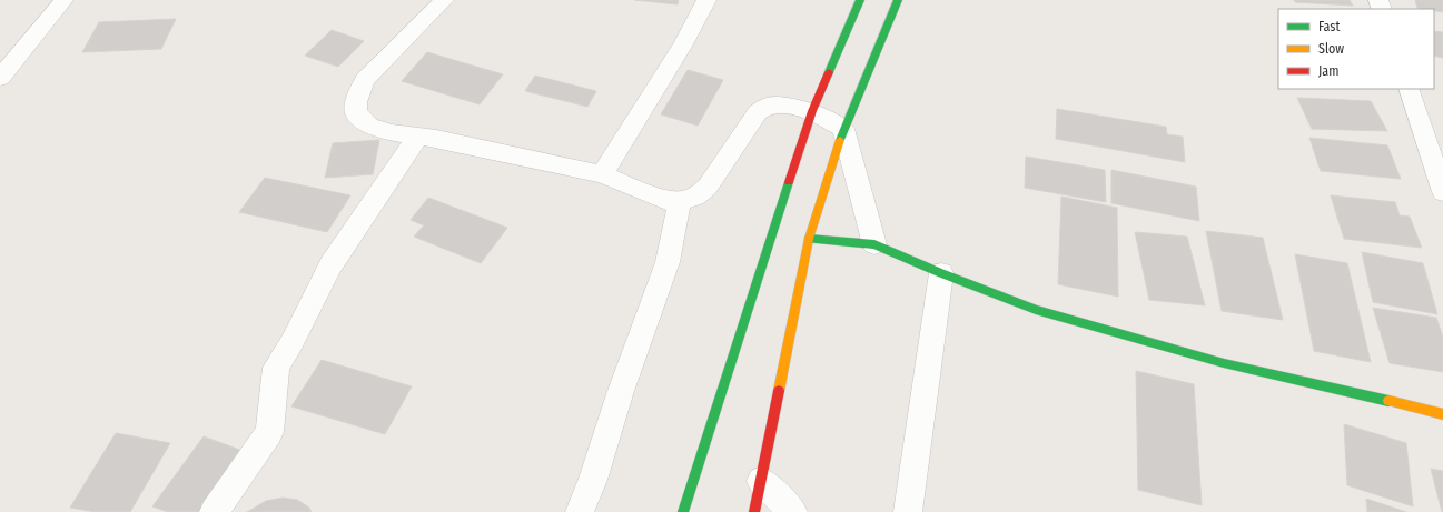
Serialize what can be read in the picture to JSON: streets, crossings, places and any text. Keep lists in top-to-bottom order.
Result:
{
  "legend": ["Fast", "Slow", "Jam"]
}
